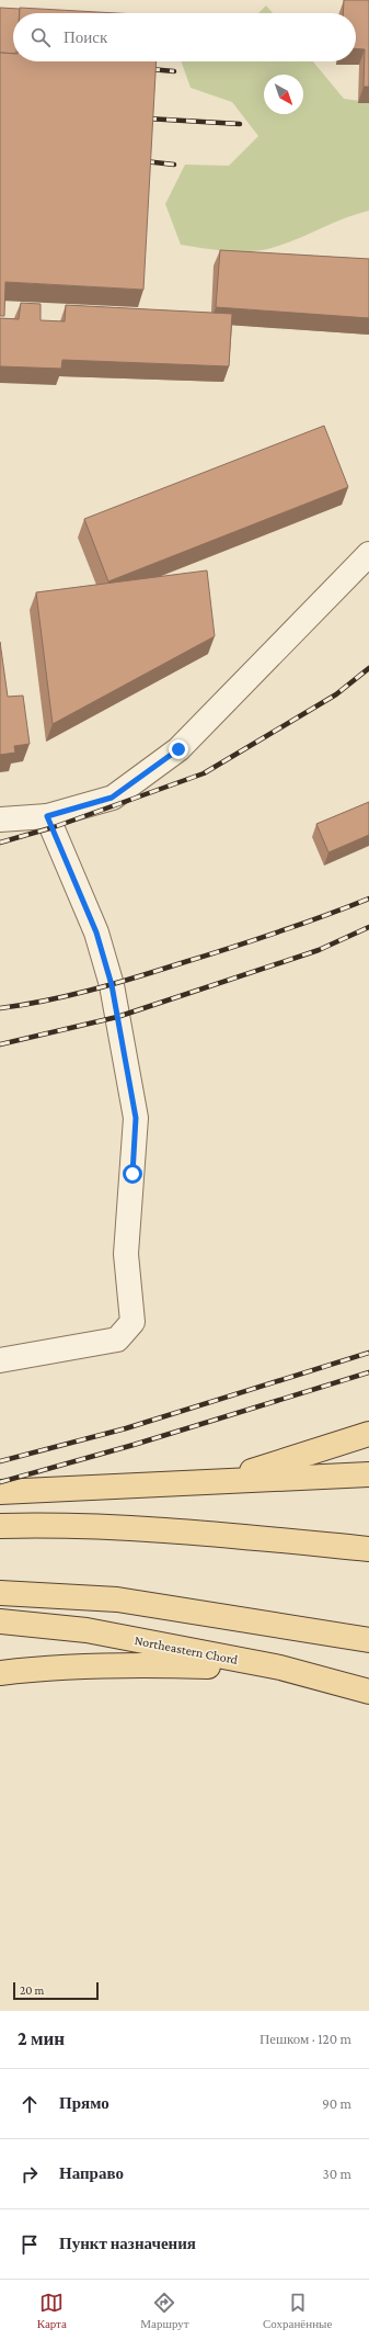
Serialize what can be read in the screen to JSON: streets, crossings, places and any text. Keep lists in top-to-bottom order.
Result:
{
  "streets": {
    "main road": ["Northeastern Chord"]
  },
  "scale_bar": "20 m",
  "north": "bottom right",
  "page": {
    "search": "Поиск",
    "scale": "20 m",
    "heading": ["2 мин", "Пешком · 120 m"],
    "list": [
      ["Прямо", "90 m"],
      ["Направо", "30 m"],
      "Пункт назначения"
    ],
    "nav": ["Карта", "Маршрут", "Сохранённые"]
  }
}
